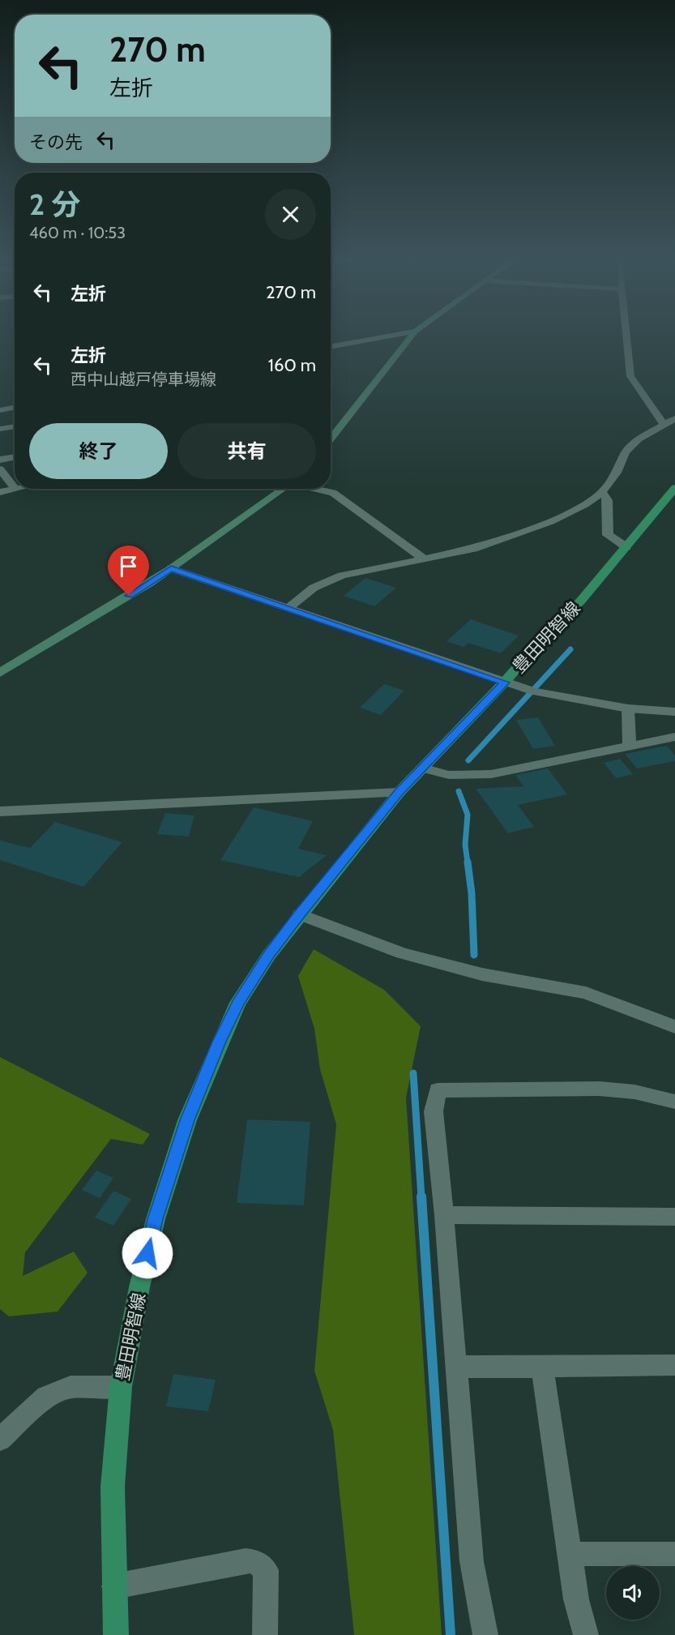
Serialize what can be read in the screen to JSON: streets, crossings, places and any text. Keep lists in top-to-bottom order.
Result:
{
  "streets": {
    "main road": ["豊田明智線"]
  },
  "page": {
    "turn": ["270 m", "左折"],
    "then": "その先",
    "heading": ["2 分", "460 m · 10:53"],
    "list": [
      {
        "name": "左折",
        "value": "270 m"
      },
      {
        "name": "左折",
        "note": "西中山越戸停車場線",
        "value": "160 m"
      }
    ],
    "buttons": ["終了", "共有"]
  }
}
